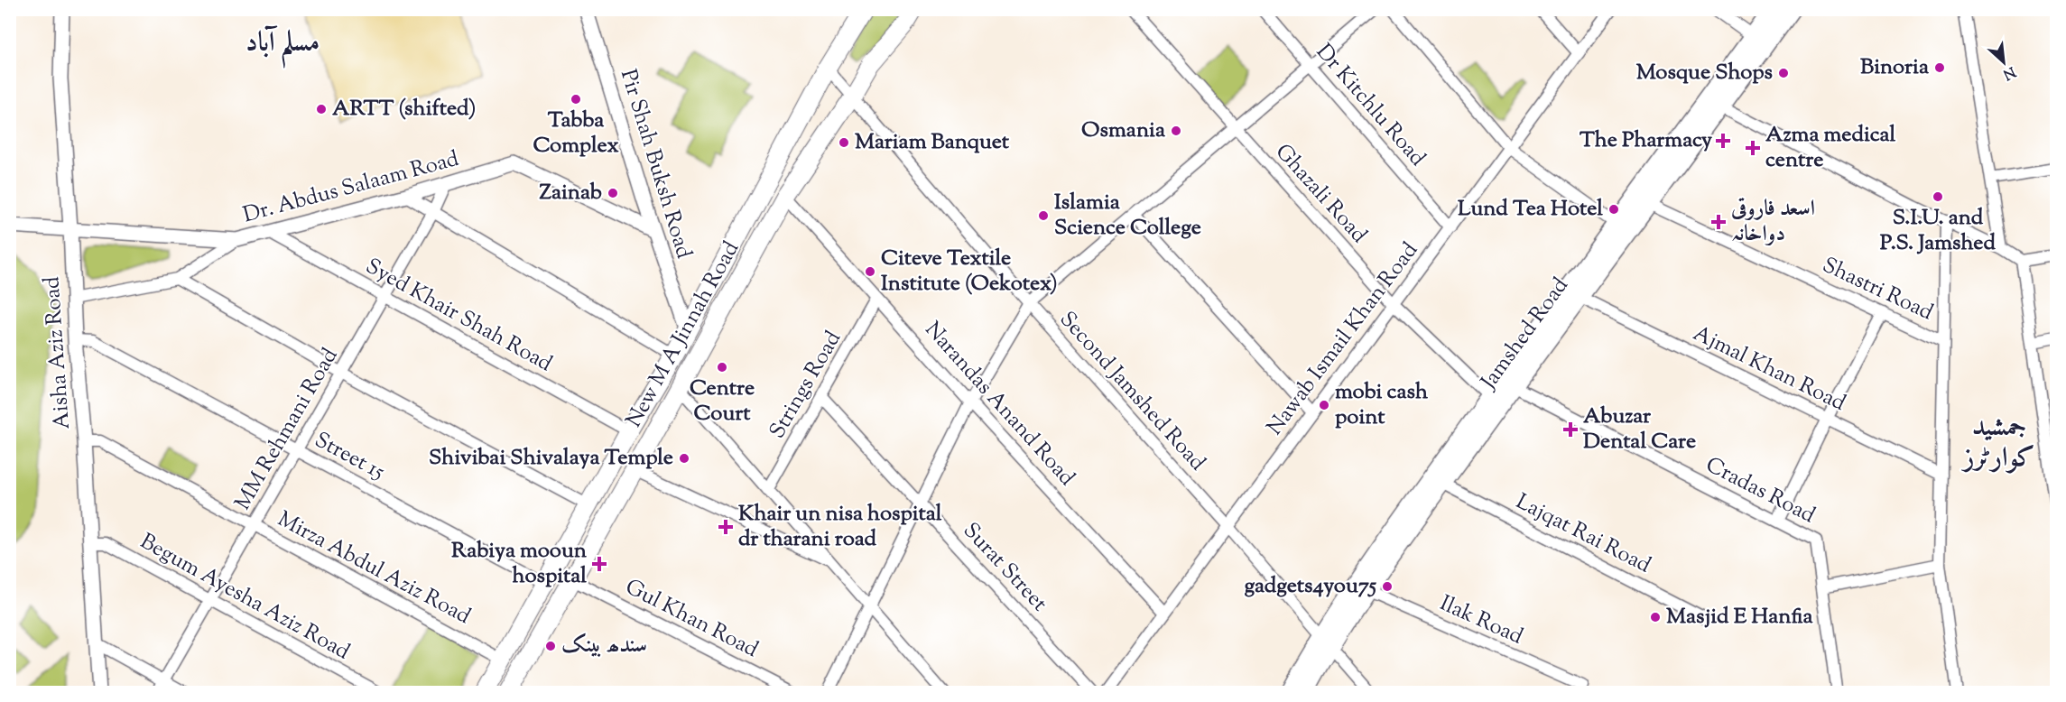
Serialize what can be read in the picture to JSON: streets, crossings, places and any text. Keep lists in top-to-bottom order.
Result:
{
  "streets": {
    "main road": ["Jamshed Road", "New M A Jinnah Road"],
    "street": [
      "Dr Kitchlu Road",
      "Pir Shah Buksh Road",
      "Dr. Abdus Salaam Road",
      "Ghazali Road",
      "Shastri Road",
      "Syed Khair Shah Road",
      "Nawab Ismail Khan Road",
      "Aisha Aziz Road",
      "Ajmal Khan Road",
      "Strings Road",
      "Second Jamshed Road",
      "Narandas Anand Road",
      "MM Rehmani Road",
      "Street 15",
      "Cradas Road",
      "Lajqat Rai Road",
      "Surat Street",
      "Mirza Abdul Aziz Road",
      "Begum Ayesha Aziz Road",
      "Gul Khan Road",
      "Ilak Road"
    ]
  },
  "crossings": [
    ["Dr Kitchlu Road", "Nawab Ismail Khan Road"],
    ["Pir Shah Buksh Road", "Dr. Abdus Salaam Road"],
    ["Pir Shah Buksh Road", "New M A Jinnah Road"],
    ["Dr. Abdus Salaam Road", "Syed Khair Shah Road"],
    ["Dr. Abdus Salaam Road", "Aisha Aziz Road"],
    ["Dr. Abdus Salaam Road", "MM Rehmani Road"],
    ["Ghazali Road", "Jamshed Road"],
    ["Ghazali Road", "Nawab Ismail Khan Road"],
    ["Shastri Road", "Jamshed Road"],
    ["Syed Khair Shah Road", "New M A Jinnah Road"],
    ["Syed Khair Shah Road", "MM Rehmani Road"],
    ["Jamshed Road", "Ajmal Khan Road"],
    ["Jamshed Road", "Second Jamshed Road"],
    ["Jamshed Road", "Cradas Road"],
    ["Jamshed Road", "Lajqat Rai Road"],
    ["Jamshed Road", "Ilak Road"],
    ["New M A Jinnah Road", "Second Jamshed Road"],
    ["New M A Jinnah Road", "Narandas Anand Road"],
    ["New M A Jinnah Road", "Street 15"],
    ["New M A Jinnah Road", "Mirza Abdul Aziz Road"],
    ["New M A Jinnah Road", "Gul Khan Road"],
    ["Nawab Ismail Khan Road", "Second Jamshed Road"],
    ["Nawab Ismail Khan Road", "Narandas Anand Road"],
    ["Aisha Aziz Road", "Street 15"],
    ["Aisha Aziz Road", "Mirza Abdul Aziz Road"],
    ["Aisha Aziz Road", "Begum Ayesha Aziz Road"],
    ["Strings Road", "Narandas Anand Road"],
    ["Strings Road", "Surat Street"],
    ["MM Rehmani Road", "Street 15"],
    ["MM Rehmani Road", "Mirza Abdul Aziz Road"],
    ["MM Rehmani Road", "Begum Ayesha Aziz Road"]
  ],
  "districts": ["مسلم آباد", "جمشید کوارٹرز"],
  "places": {
    "other": [
      "Binoria",
      "Mosque Shops",
      "Tabba Complex",
      "ARTT (shifted)",
      "Osmania",
      "Mariam Banquet",
      "Zainab",
      "S.I.U. and P.S. Jamshed",
      "Lund Tea Hotel",
      "Islamia Science College",
      "Citeve Textile Institute (Oekotex)",
      "Centre Court",
      "mobi cash point",
      "Shivibai Shivalaya Temple",
      "gadgets4you75",
      "Masjid E Hanfia",
      "سندھ بینک"
    ],
    "health": [
      "The Pharmacy",
      "Azma medical centre",
      "اسعد فاروقی دواخانہ",
      "Abuzar Dental Care",
      "Khair un nisa hospital dr tharani road",
      "Rabiya mooun hospital"
    ]
  },
  "north": "bottom right"
}
